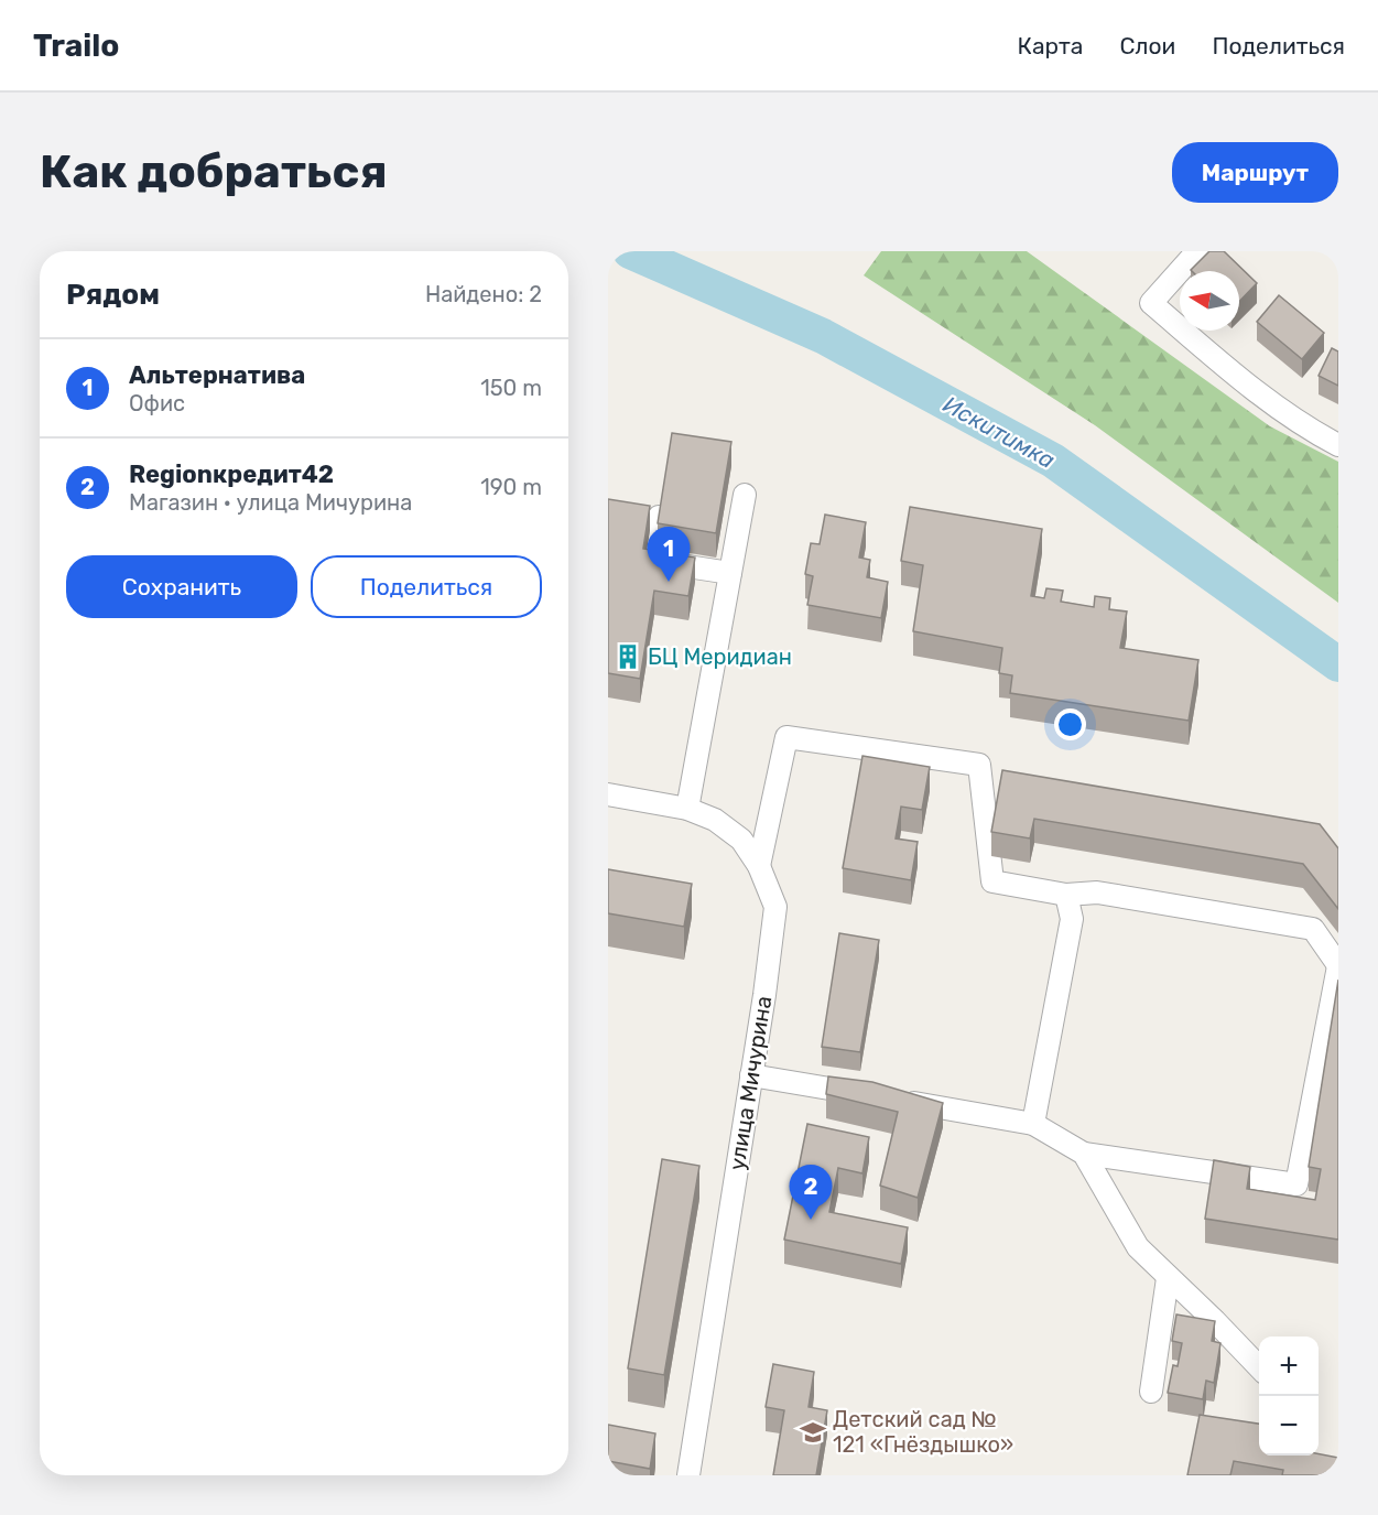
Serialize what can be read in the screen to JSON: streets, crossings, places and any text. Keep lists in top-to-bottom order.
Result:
{
  "streets": {
    "street": ["улица Мичурина"]
  },
  "water": ["Искитимка"],
  "places": {
    "building": ["БЦ Меридиан"],
    "school or university": ["Детский сад № 121 «Гнёздышко»"]
  },
  "north": "left",
  "page": {
    "header": "Trailo",
    "nav": ["Карта", "Слои", "Поделиться"],
    "buttons": [
      "Маршрут",
      ["Сохранить", "Поделиться"]
    ],
    "title": "Как добраться",
    "heading": ["Рядом", "Найдено: 2"],
    "list": [
      {
        "mark": "1",
        "name": "Альтернатива",
        "note": "Офис",
        "value": "150 m"
      },
      {
        "mark": "2",
        "name": "Regionкредит42",
        "note": "Магазин · улица Мичурина",
        "value": "190 m"
      }
    ],
    "pins": ["1", "2"],
    "map_buttons": ["+", "−"]
  }
}
